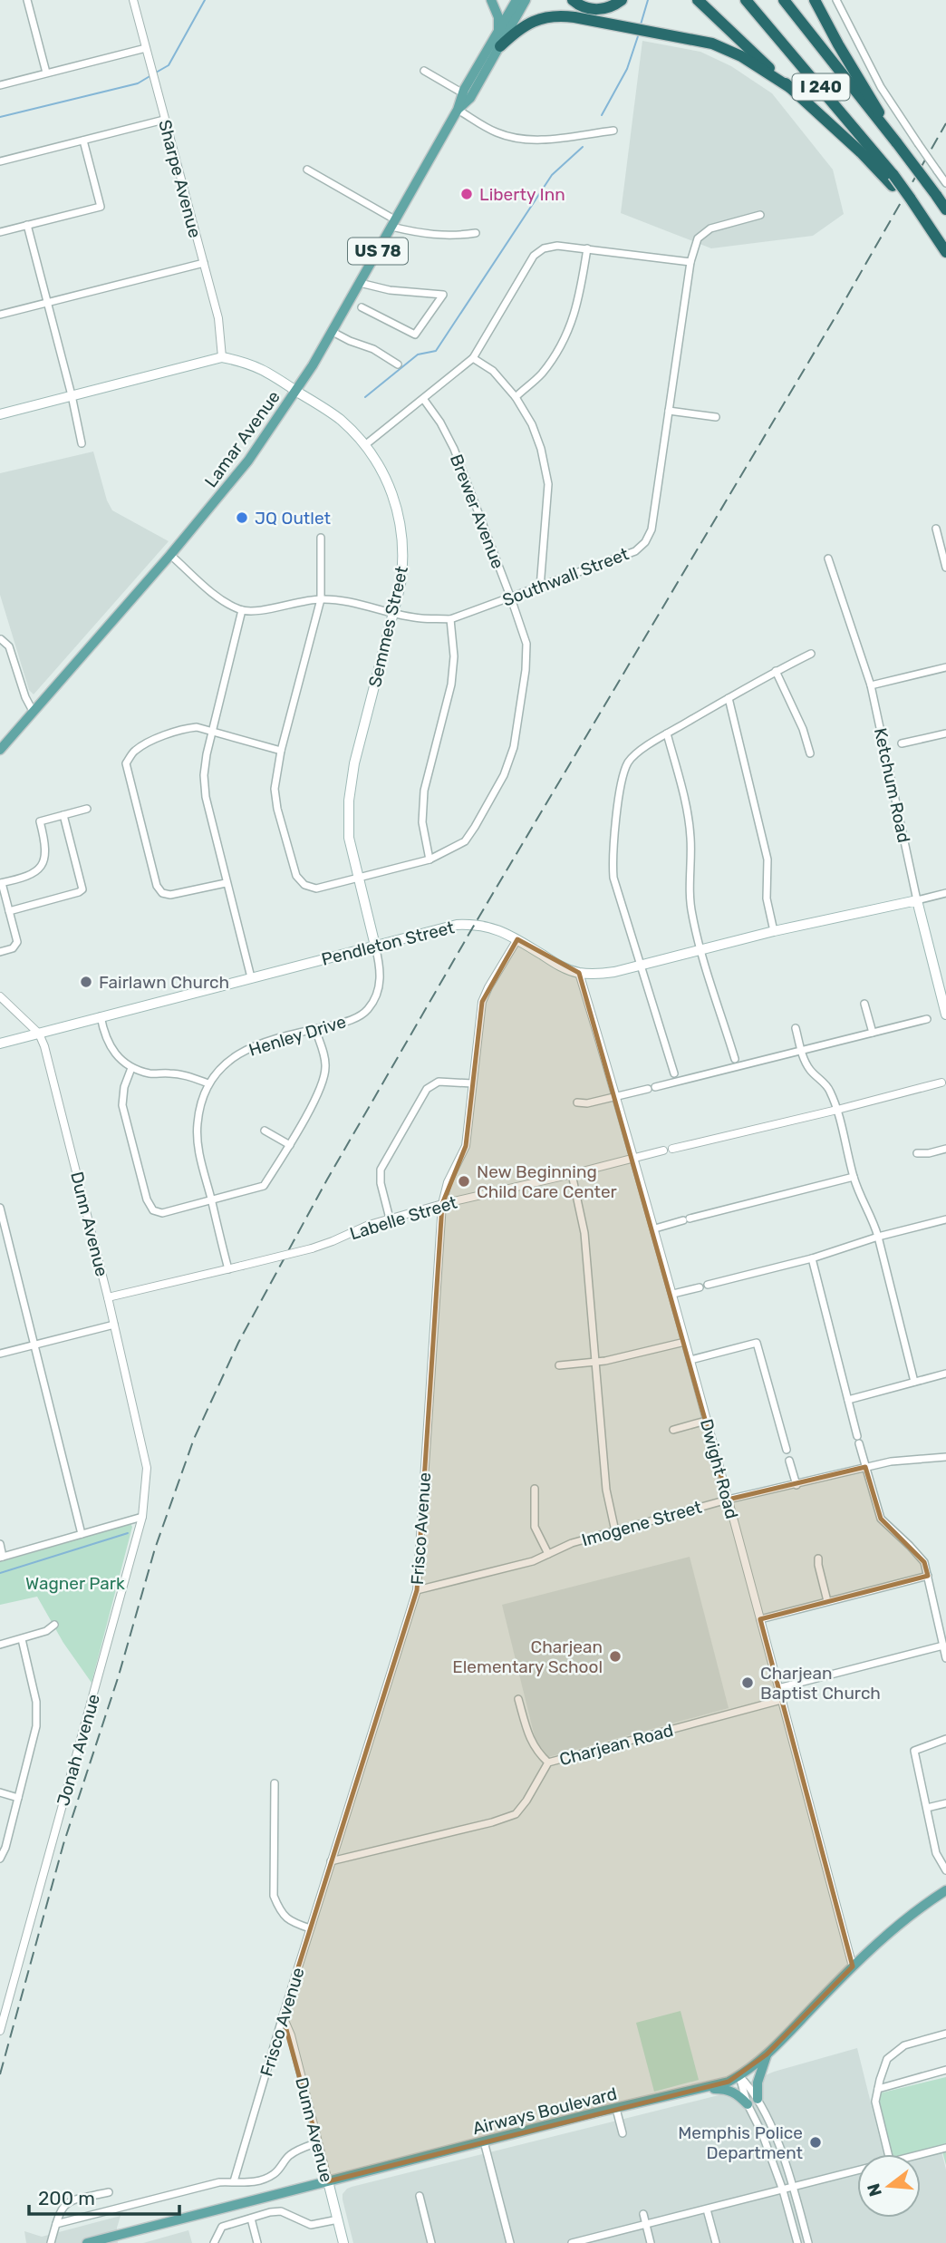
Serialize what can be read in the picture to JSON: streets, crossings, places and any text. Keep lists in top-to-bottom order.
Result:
{
  "streets": {
    "highway": ["I 240"],
    "main road": [
      "US 78",
      "Lamar Avenue",
      "Semmes Street",
      "Ketchum Road",
      "Pendleton Street",
      "Dunn Avenue",
      "Airways Boulevard"
    ],
    "street": [
      "Sharpe Avenue",
      "Brewer Avenue",
      "Southwall Street",
      "Henley Drive",
      "Labelle Street",
      "Dwight Road",
      "Imogene Street",
      "Frisco Avenue",
      "Charjean Road",
      "Jonah Avenue"
    ]
  },
  "crossings": [
    ["Sharpe Avenue", "Semmes Street"],
    ["Lamar Avenue", "Semmes Street"],
    ["Brewer Avenue", "Southwall Street"],
    ["Brewer Avenue", "Semmes Street"],
    ["Southwall Street", "Semmes Street"],
    ["Semmes Street", "Pendleton Street"],
    ["Semmes Street", "Henley Drive"],
    ["Ketchum Road", "Pendleton Street"],
    ["Pendleton Street", "Henley Drive"],
    ["Pendleton Street", "Dunn Avenue"],
    ["Pendleton Street", "Dwight Road"],
    ["Pendleton Street", "Frisco Avenue"],
    ["Henley Drive", "Labelle Street"],
    ["Labelle Street", "Dunn Avenue"],
    ["Labelle Street", "Dwight Road"],
    ["Labelle Street", "Frisco Avenue"],
    ["Dunn Avenue", "Frisco Avenue"],
    ["Dunn Avenue", "Jonah Avenue"],
    ["Dunn Avenue", "Airways Boulevard"],
    ["Dwight Road", "Imogene Street"],
    ["Dwight Road", "Charjean Road"],
    ["Dwight Road", "Airways Boulevard"],
    ["Imogene Street", "Frisco Avenue"],
    ["Frisco Avenue", "Charjean Road"]
  ],
  "parks": ["Wagner Park"],
  "places": [
    "Liberty Inn",
    "JQ Outlet",
    "Fairlawn Church",
    "New Beginning Child Care Center",
    "Charjean Elementary School",
    "Charjean Baptist Church",
    "Memphis Police Department"
  ],
  "scale_bar": "200 m",
  "north": "left"
}
